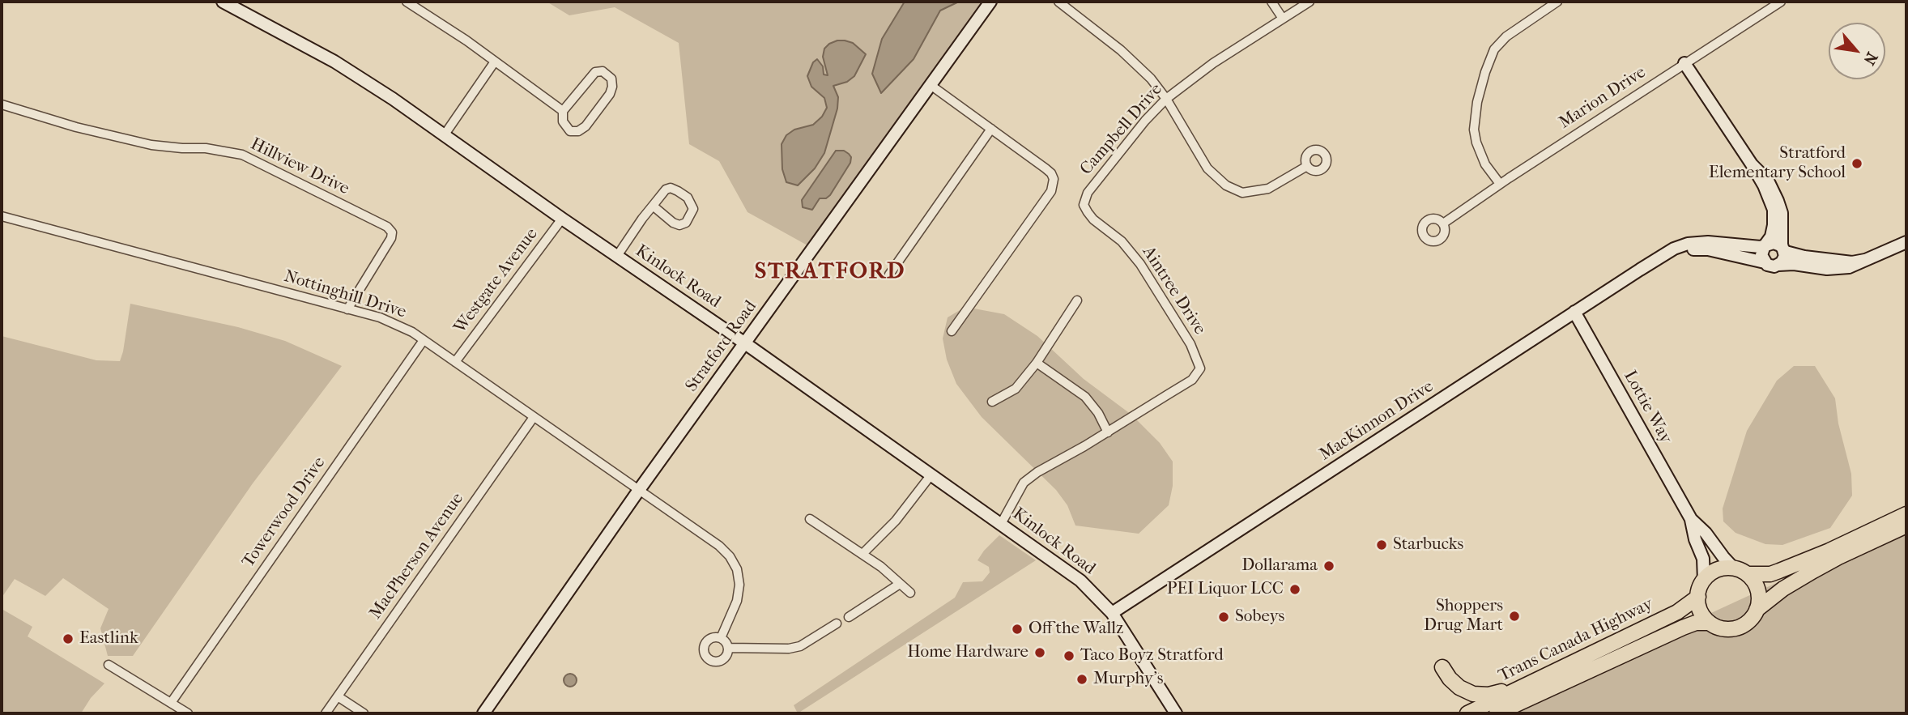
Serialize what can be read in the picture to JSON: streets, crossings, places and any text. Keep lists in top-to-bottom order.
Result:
{
  "streets": {
    "highway": ["Trans Canada Highway"],
    "street": [
      "Marion Drive",
      "Campbell Drive",
      "Hillview Drive",
      "Kinlock Road",
      "Westgate Avenue",
      "Aintree Drive",
      "Nottinghill Drive",
      "Stratford Road",
      "Lottie Way",
      "MacKinnon Drive",
      "Towerwood Drive",
      "MacPherson Avenue"
    ]
  },
  "crossings": [
    ["Campbell Drive", "Aintree Drive"],
    ["Hillview Drive", "Nottinghill Drive"],
    ["Kinlock Road", "Westgate Avenue"],
    ["Kinlock Road", "Stratford Road"],
    ["Kinlock Road", "MacKinnon Drive"],
    ["Westgate Avenue", "Nottinghill Drive"],
    ["Nottinghill Drive", "Stratford Road"],
    ["Nottinghill Drive", "Towerwood Drive"],
    ["Nottinghill Drive", "MacPherson Avenue"],
    ["Lottie Way", "MacKinnon Drive"],
    ["Lottie Way", "Trans Canada Highway"]
  ],
  "districts": ["STRATFORD"],
  "places": [
    "Stratford Elementary School",
    "Starbucks",
    "Dollarama",
    "PEI Liquor LCC",
    "Shoppers Drug Mart",
    "Sobeys",
    "Off the Wallz",
    "Eastlink",
    "Home Hardware",
    "Taco Boyz Stratford",
    "Murphy’s"
  ],
  "north": "bottom right"
}
